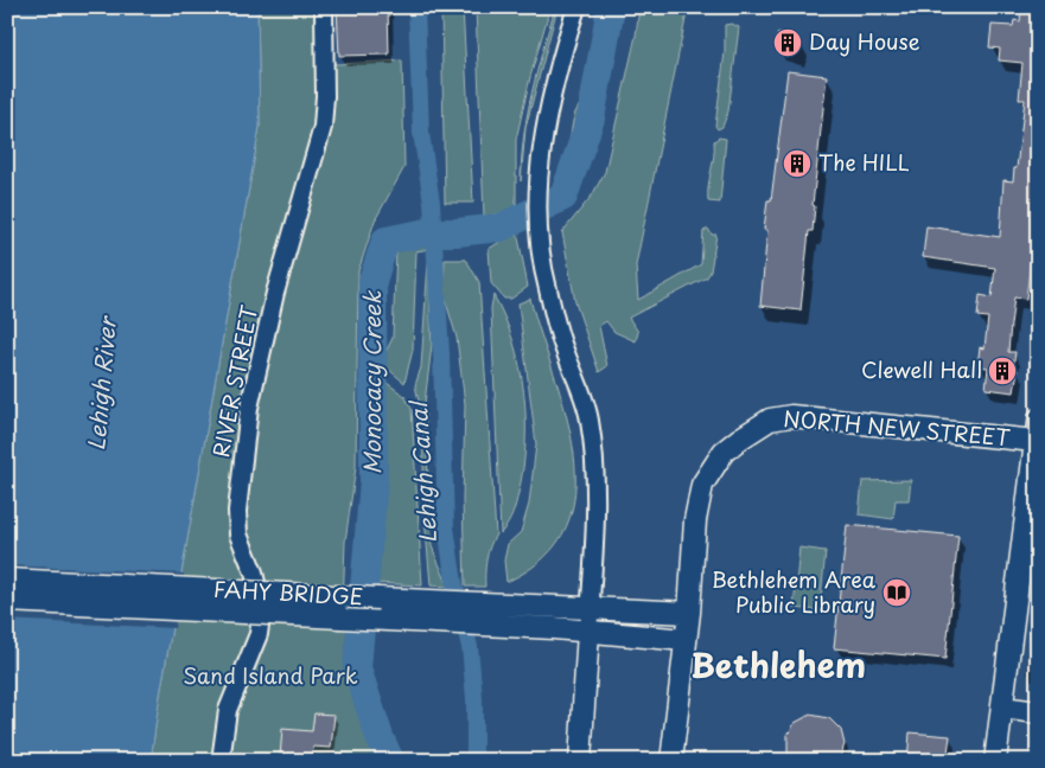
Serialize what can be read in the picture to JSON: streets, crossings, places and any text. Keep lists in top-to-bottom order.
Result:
{
  "streets": {
    "main road": ["NORTH NEW STREET", "FAHY BRIDGE"],
    "street": ["RIVER STREET"]
  },
  "districts": ["Bethlehem"],
  "water": ["Monocacy Creek", "Lehigh River", "Lehigh Canal"],
  "parks": ["Sand Island Park"],
  "places": {
    "building": ["Day House", "The HILL", "Clewell Hall"],
    "library": ["Bethlehem Area Public Library"]
  }
}
